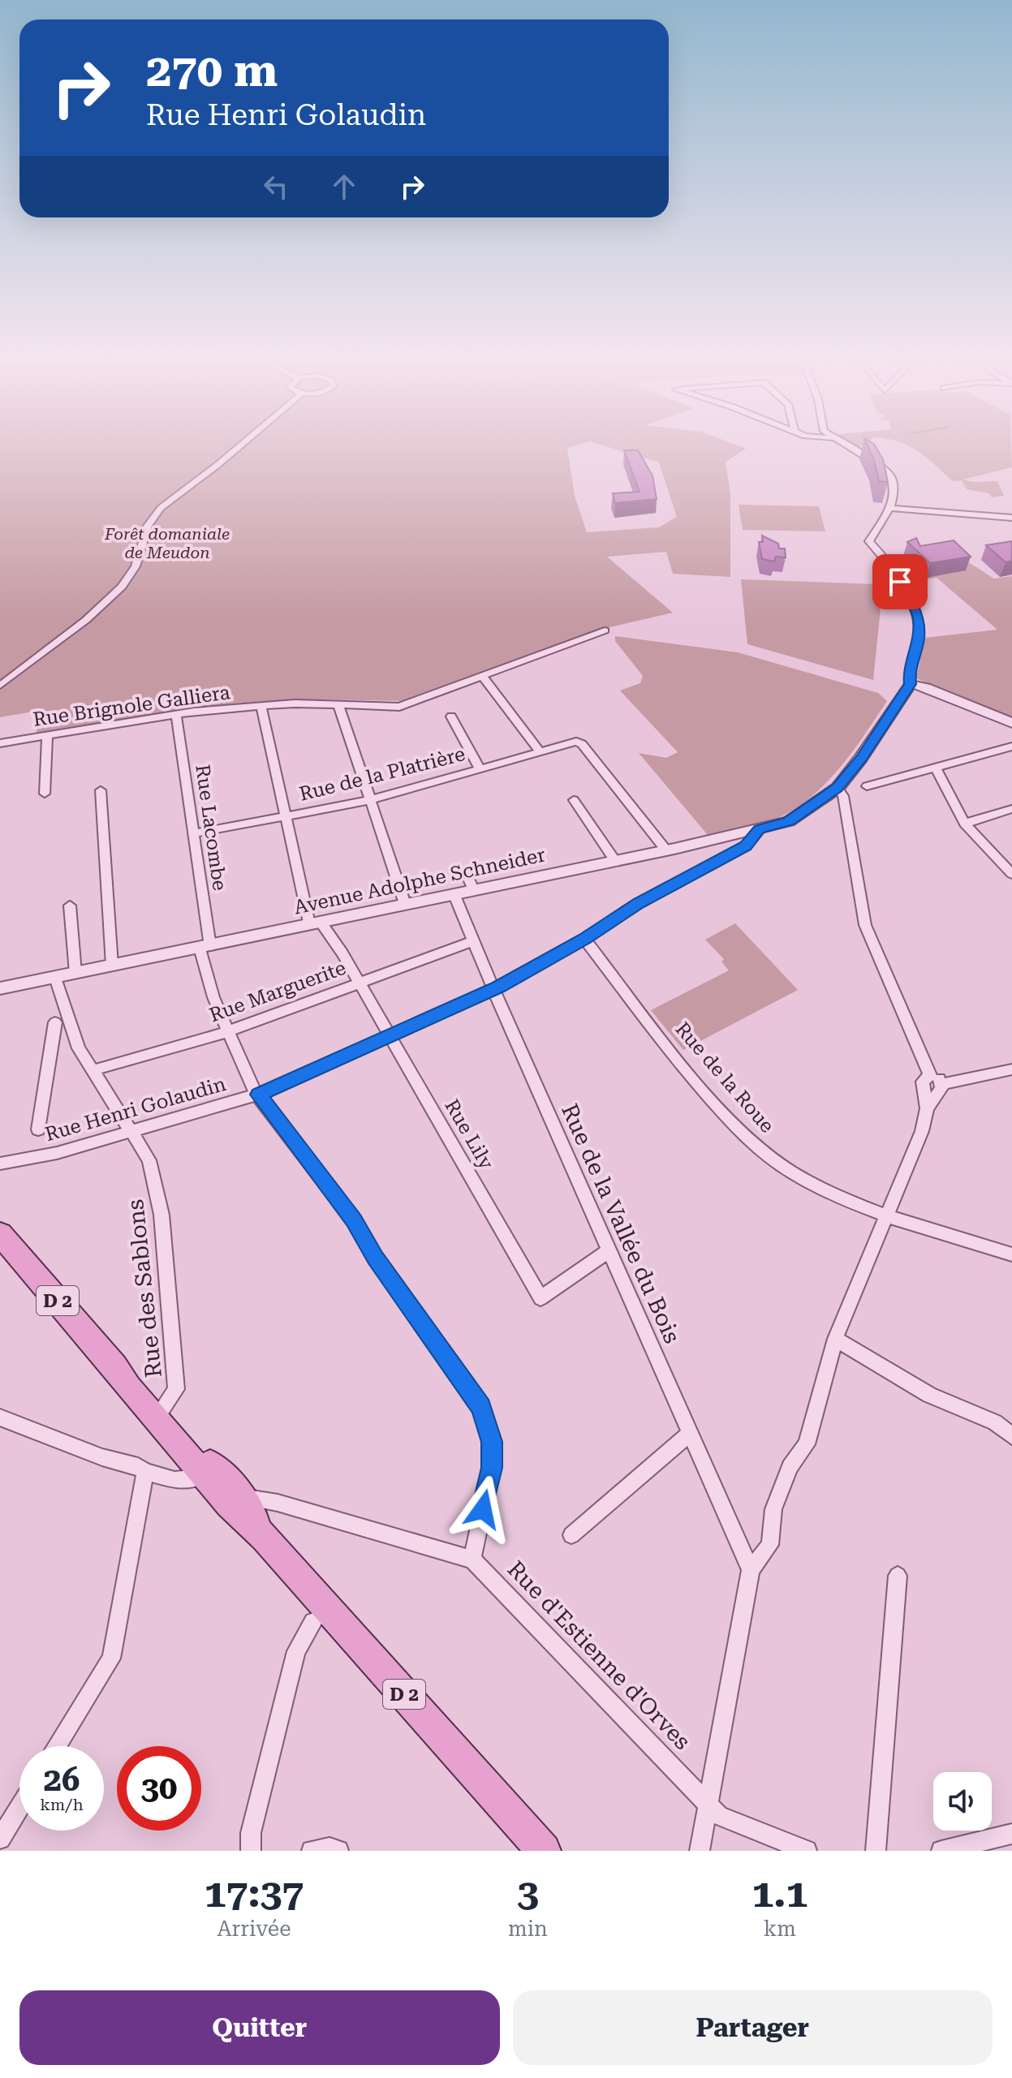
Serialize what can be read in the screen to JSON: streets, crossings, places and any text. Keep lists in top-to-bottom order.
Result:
{
  "streets": {
    "main road": ["D 2"],
    "street": [
      "Rue Brignole Galliera",
      "Rue de la Platrière",
      "Rue Lacombe",
      "Avenue Adolphe Schneider",
      "Rue Marguerite",
      "Rue de la Roue",
      "Rue Henri Golaudin",
      "Rue Lily",
      "Rue de la Vallée du Bois",
      "Rue des Sablons",
      "Rue d'Estienne d'Orves"
    ]
  },
  "crossings": [
    ["Rue Brignole Galliera", "Rue Lacombe"],
    ["Rue Brignole Galliera", "Rue Lily"],
    ["Rue de la Platrière", "Rue Lacombe"],
    ["Rue de la Platrière", "Avenue Adolphe Schneider"],
    ["Rue de la Platrière", "Rue Lily"],
    ["Rue Lacombe", "Avenue Adolphe Schneider"],
    ["Rue Lacombe", "Rue Marguerite"],
    ["Rue Lacombe", "Rue Henri Golaudin"],
    ["Rue Lacombe", "Rue d'Estienne d'Orves"],
    ["Avenue Adolphe Schneider", "Rue Henri Golaudin"],
    ["Avenue Adolphe Schneider", "Rue Lily"],
    ["Avenue Adolphe Schneider", "Rue de la Vallée du Bois"],
    ["Avenue Adolphe Schneider", "Rue des Sablons"],
    ["Rue Marguerite", "Rue Lily"],
    ["Rue Marguerite", "Rue de la Vallée du Bois"],
    ["Rue Marguerite", "Rue des Sablons"],
    ["Rue de la Roue", "Rue Henri Golaudin"],
    ["Rue Henri Golaudin", "Rue Lily"],
    ["Rue Henri Golaudin", "Rue de la Vallée du Bois"],
    ["Rue Henri Golaudin", "Rue des Sablons"],
    ["Rue Lily", "Rue de la Vallée du Bois"],
    ["Rue des Sablons", "D 2"],
    ["D 2", "Rue d'Estienne d'Orves"]
  ],
  "parks": ["Forêt domaniale de Meudon"],
  "page": {
    "turn": ["270 m", "Rue Henri Golaudin"],
    "speed": "26 km/h",
    "limit": "30",
    "eta": [
      "17:37",
      "Arrivée",
      "3",
      "min",
      "1.1",
      "km"
    ],
    "buttons": ["Quitter", "Partager"]
  }
}
